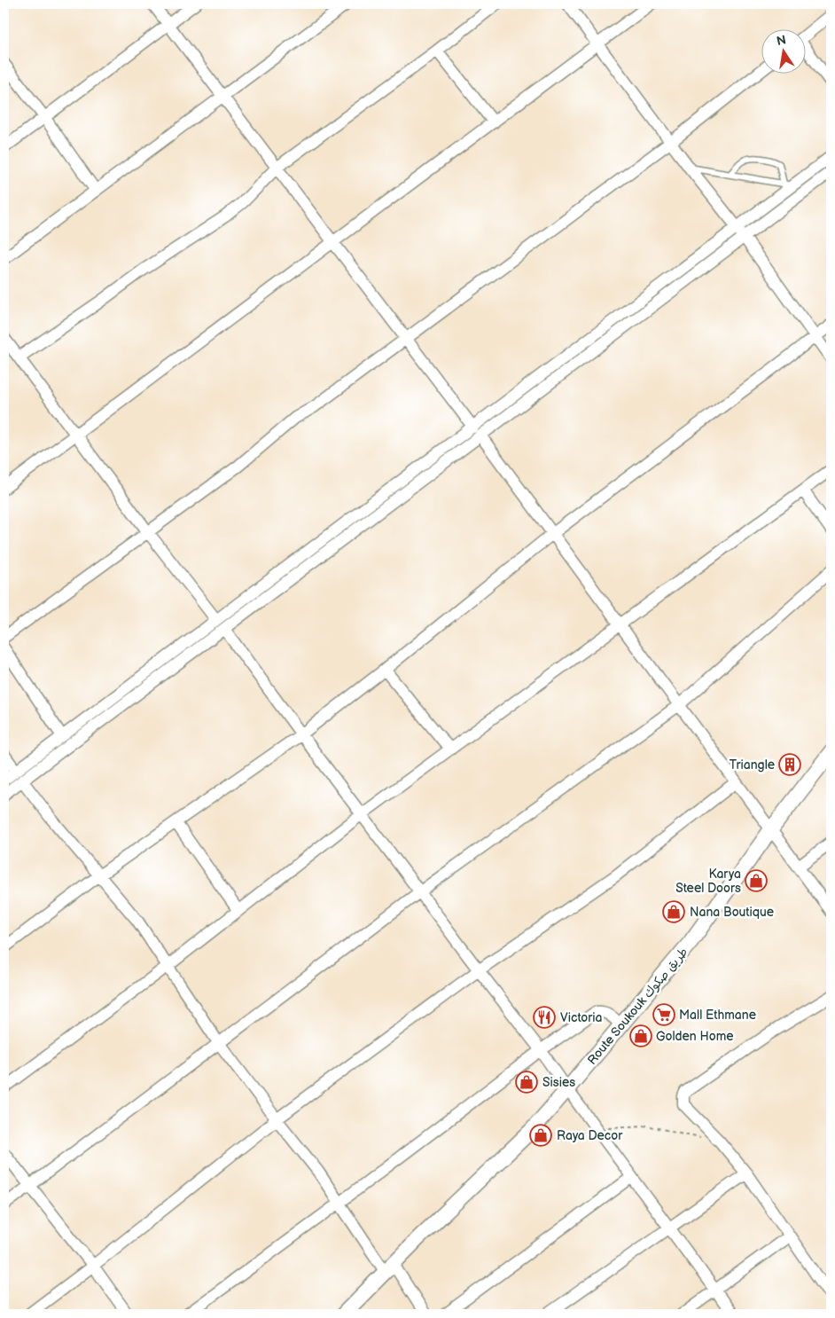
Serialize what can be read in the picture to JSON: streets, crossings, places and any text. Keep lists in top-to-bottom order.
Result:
{
  "streets": {
    "street": ["Route Soukouk طريق صكوك"]
  },
  "places": {
    "building": ["Triangle"],
    "shop": [
      "Karya Steel Doors",
      "Nana Boutique",
      "Golden Home",
      "Sisies",
      "Raya Decor"
    ],
    "supermarket": ["Mall Ethmane"],
    "restaurant": ["Victoria"]
  },
  "north": "top"
}
